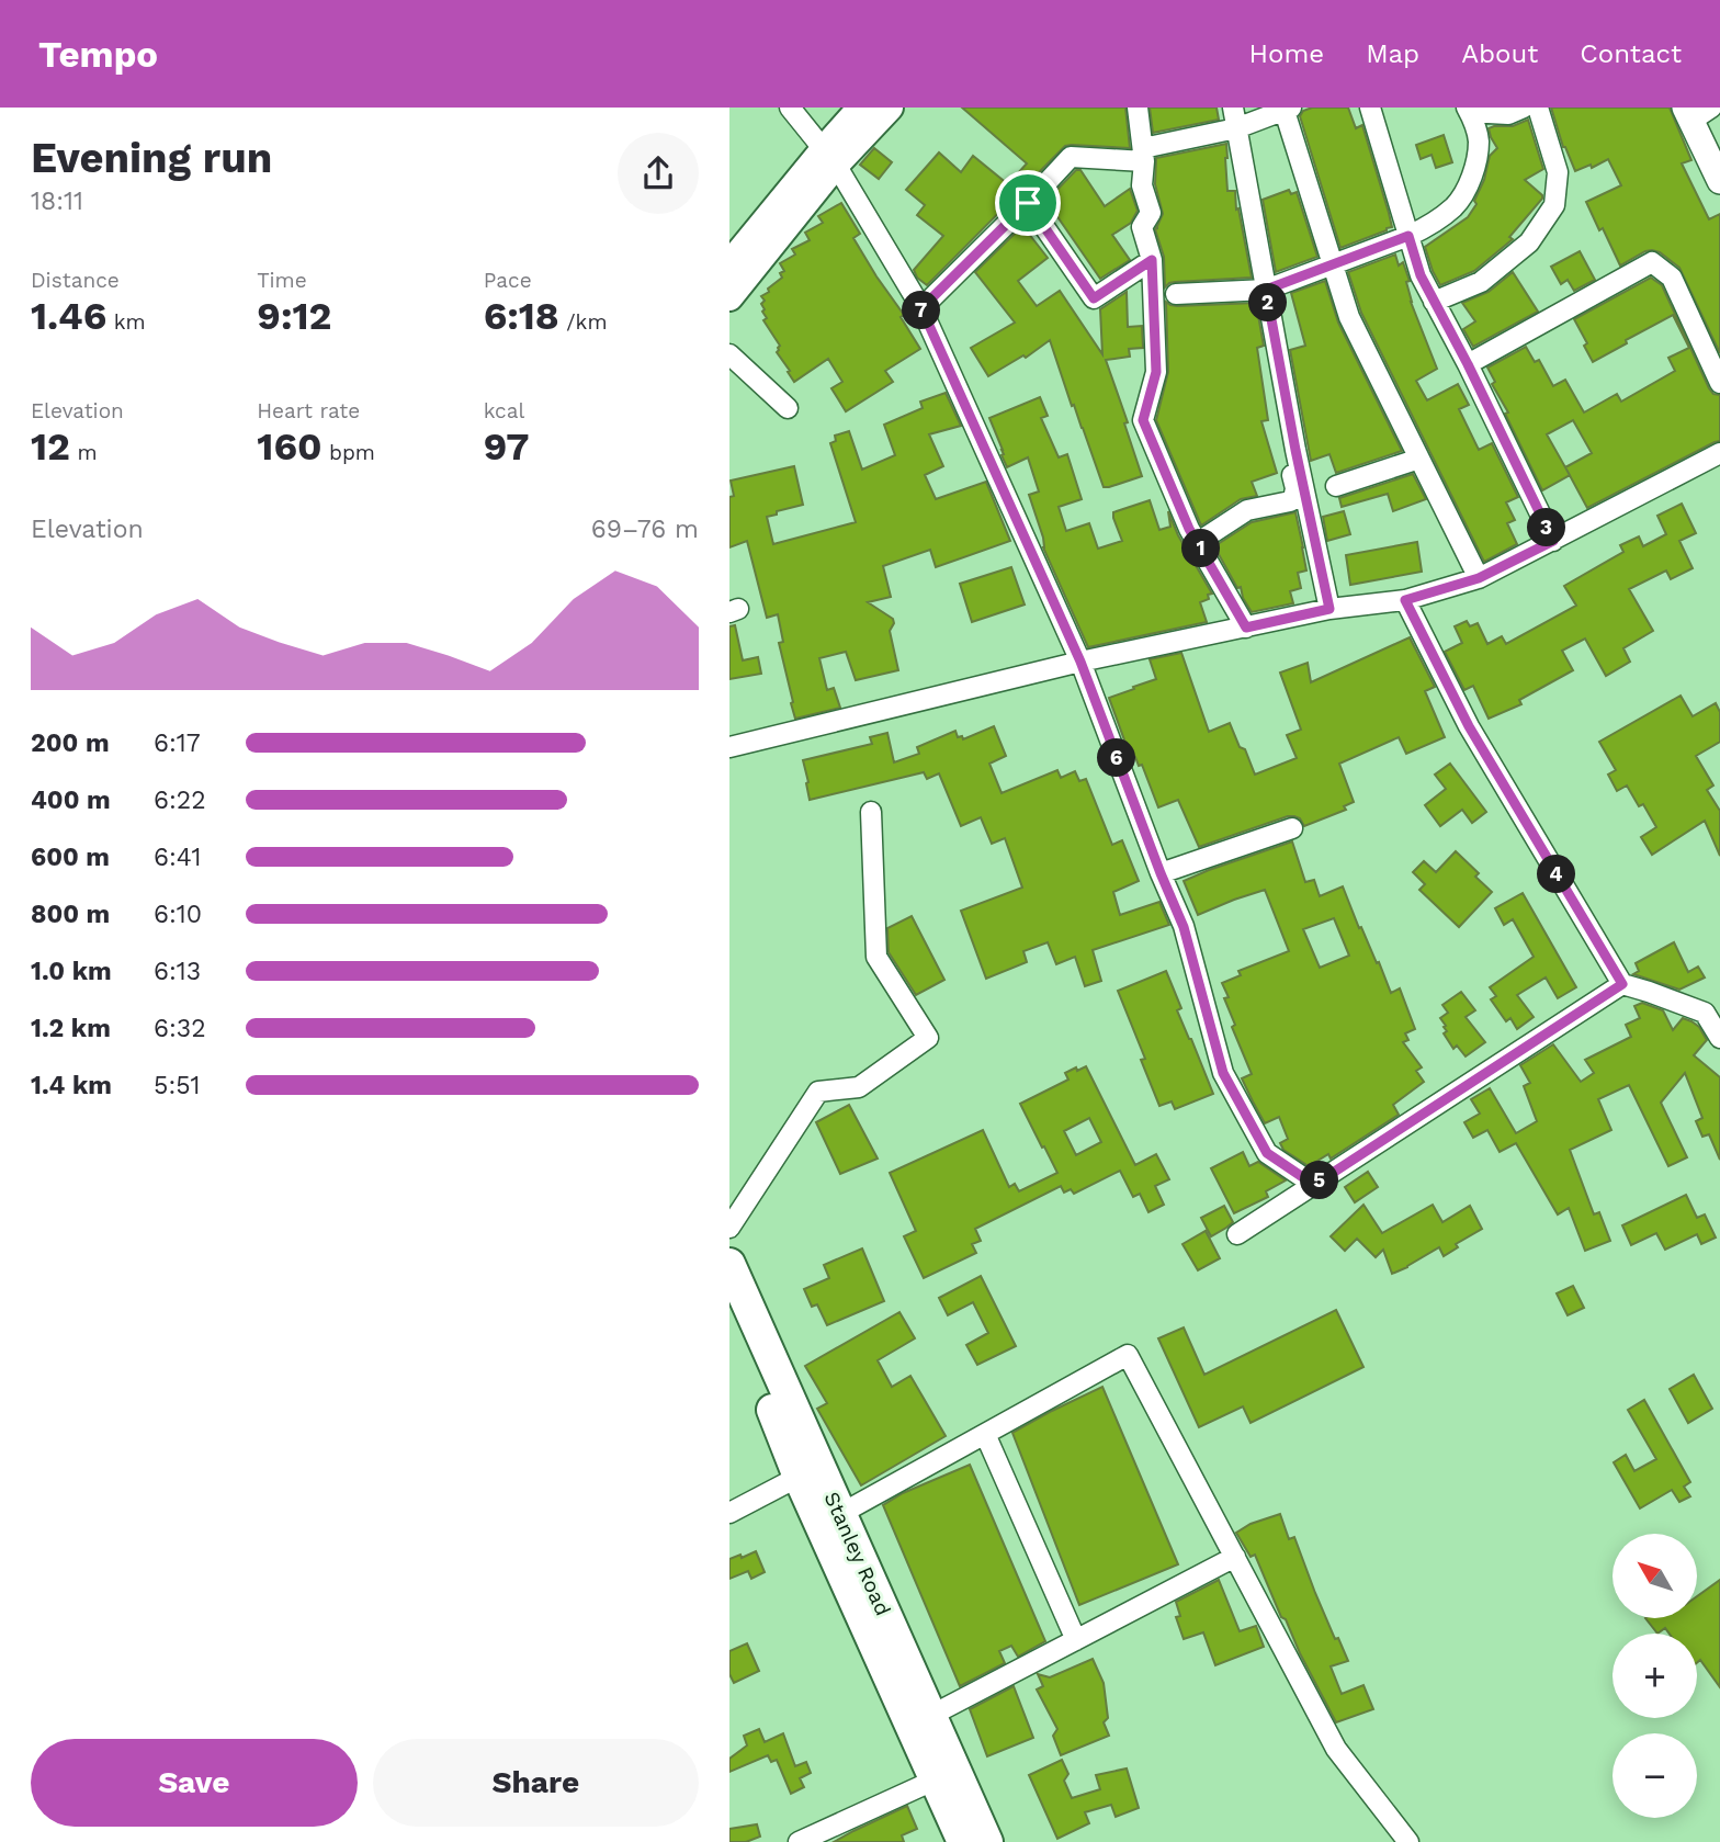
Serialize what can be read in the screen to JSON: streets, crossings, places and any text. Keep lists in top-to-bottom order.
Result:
{
  "streets": {
    "main road": ["Stanley Road"]
  },
  "north": "top left",
  "page": {
    "header": "Tempo",
    "nav": [
      "Home",
      "Map",
      "About",
      "Contact"
    ],
    "heading": ["Evening run", "18:11"],
    "stats": [
      ["Distance", "1.46 km"],
      ["Time", "9:12"],
      ["Pace", "6:18 /km"],
      ["Elevation", "12 m"],
      ["Heart rate", "160 bpm"],
      ["kcal", "97"]
    ],
    "pins": [
      "2",
      "7",
      "3",
      "1",
      "6",
      "4",
      "5"
    ],
    "chart": ["Elevation", "69–76 m"],
    "list": [
      {
        "name": "200 m",
        "note": "6:17"
      },
      {
        "name": "400 m",
        "note": "6:22"
      },
      {
        "name": "600 m",
        "note": "6:41"
      },
      {
        "name": "800 m",
        "note": "6:10"
      },
      {
        "name": "1.0 km",
        "note": "6:13"
      },
      {
        "name": "1.2 km",
        "note": "6:32"
      },
      {
        "name": "1.4 km",
        "note": "5:51"
      }
    ],
    "map_buttons": ["+", "−"],
    "buttons": ["Save", "Share"]
  }
}
